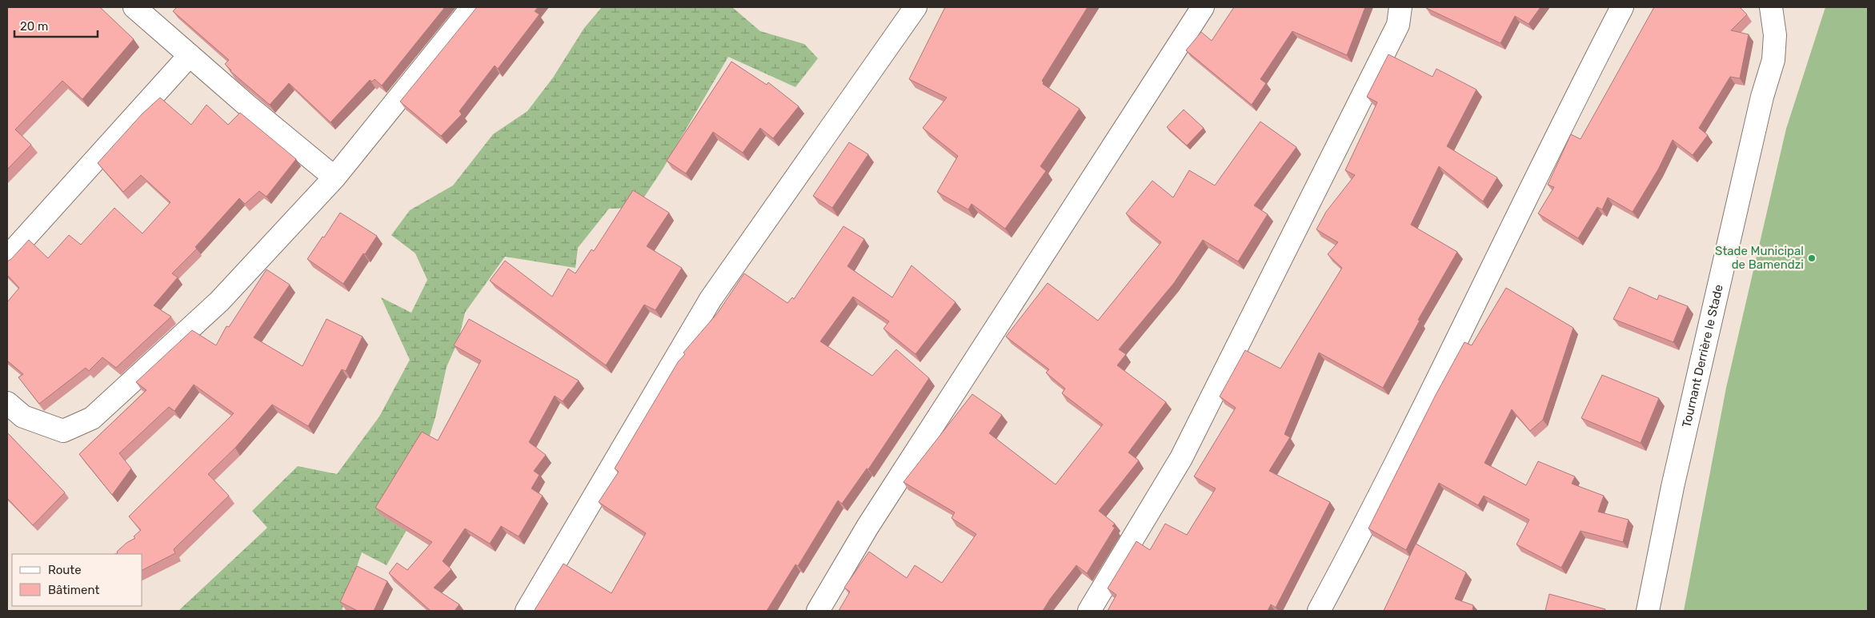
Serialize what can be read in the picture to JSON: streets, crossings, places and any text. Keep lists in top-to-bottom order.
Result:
{
  "streets": {
    "street": ["Tournant Derrière le Stade"]
  },
  "places": ["Stade Municipal de Bamendzi"],
  "legend": ["Route", "Bâtiment"],
  "scale_bar": "20 m"
}
